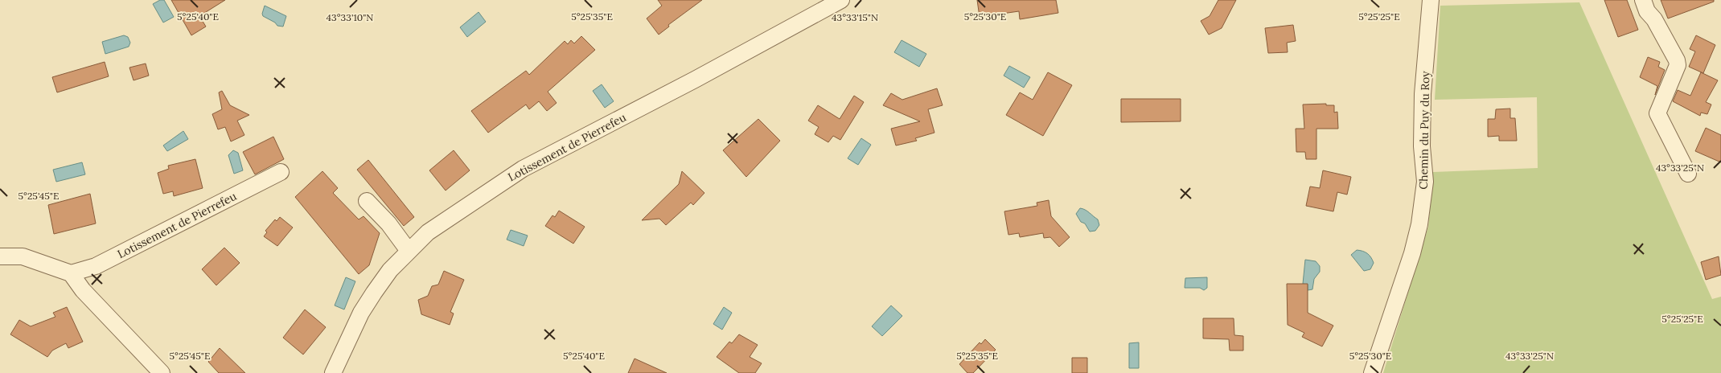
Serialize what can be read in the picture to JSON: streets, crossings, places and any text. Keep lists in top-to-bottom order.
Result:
{
  "streets": {
    "street": ["Chemin du Puy du Roy", "Lotissement de Pierrefeu"]
  },
  "coordinates": [
    "5°25'40\"E",
    "5°25'35\"E",
    "5°25'30\"E",
    "5°25'25\"E",
    "43°33'10\"N",
    "43°33'15\"N",
    "43°33'25\"N",
    "5°25'45\"E"
  ]
}
